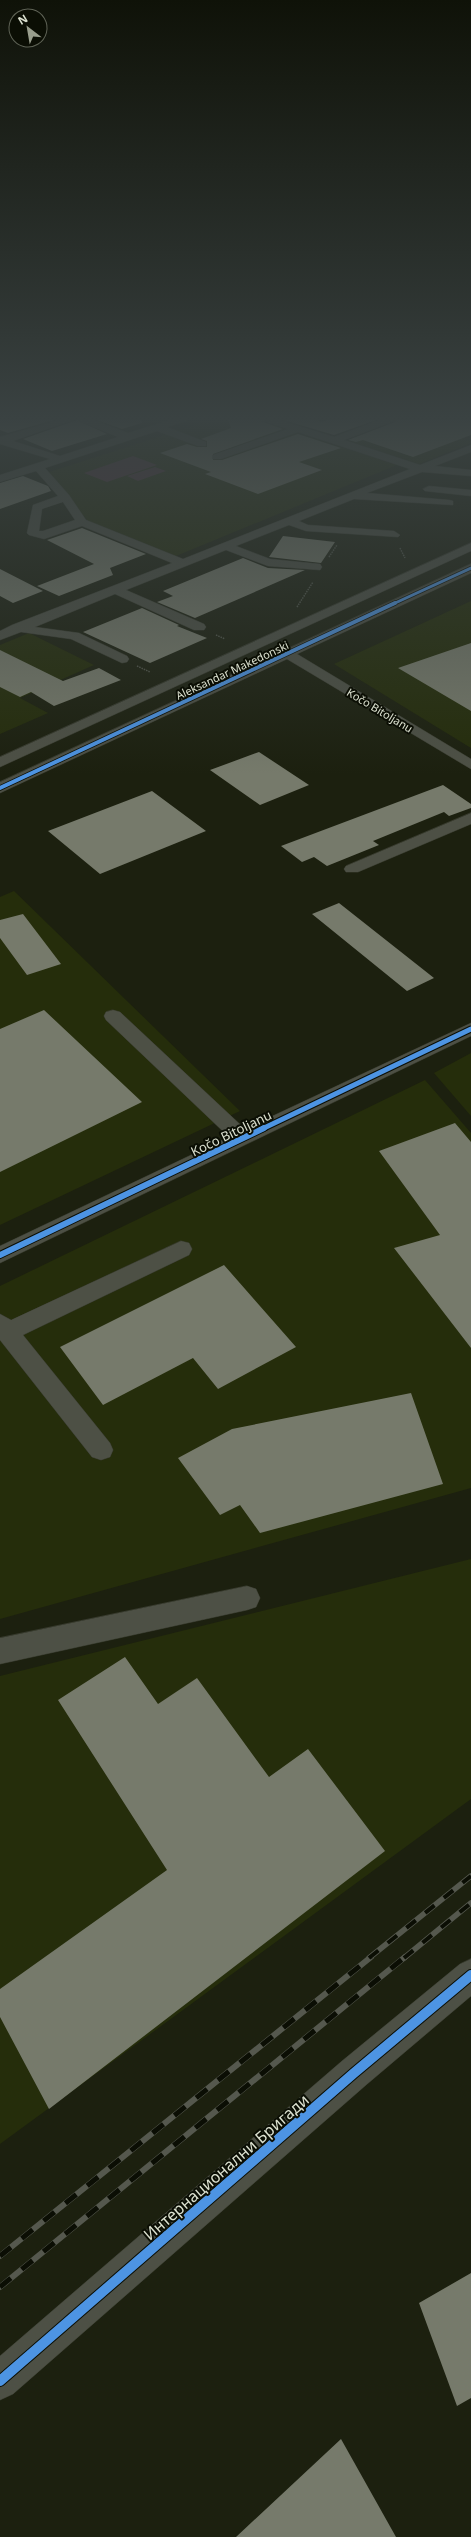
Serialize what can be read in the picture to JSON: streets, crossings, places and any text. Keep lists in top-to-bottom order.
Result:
{
  "streets": {
    "street": ["Aleksandar Makedonski", "Kočo Bitoljanu", "Интернационални Бригади"]
  },
  "crossings": [
    ["Aleksandar Makedonski", "Kočo Bitoljanu"]
  ],
  "north": "top left"
}
